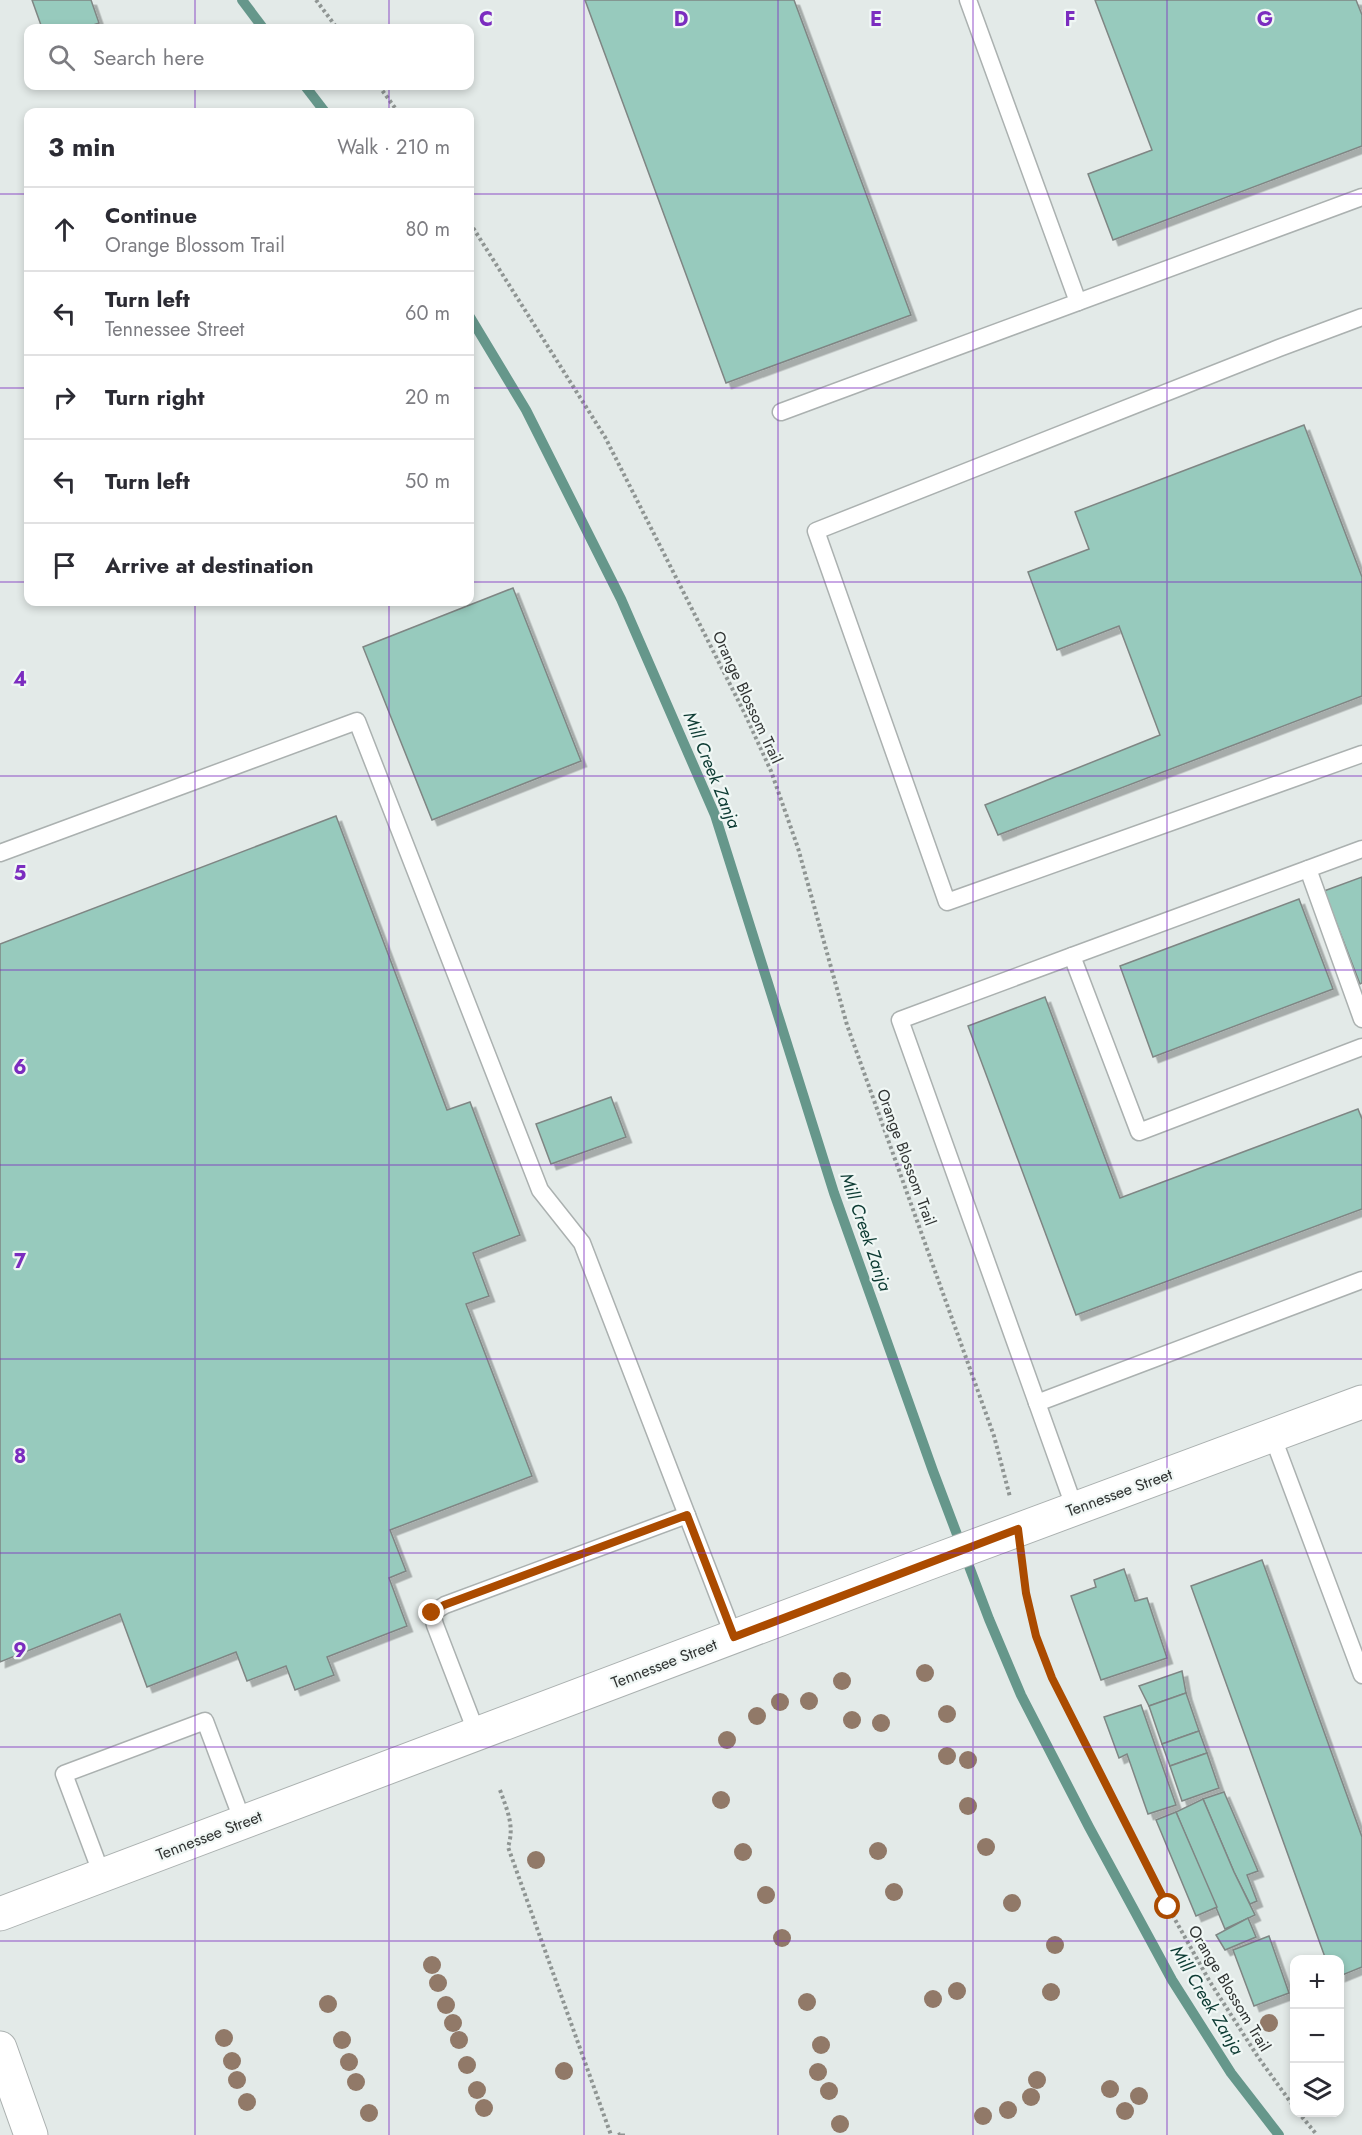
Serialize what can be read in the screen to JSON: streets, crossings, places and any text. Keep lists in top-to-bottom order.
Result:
{
  "streets": {
    "main road": ["Tennessee Street"],
    "path": ["Orange Blossom Trail"]
  },
  "crossings": [
    ["Orange Blossom Trail", "Tennessee Street"]
  ],
  "water": ["Mill Creek Zanja"],
  "page": {
    "search": "Search here",
    "heading": ["3 min", "Walk · 210 m"],
    "list": [
      ["Continue", "Orange Blossom Trail", "80 m"],
      ["Turn left", "Tennessee Street", "60 m"],
      ["Turn right", "20 m"],
      ["Turn left", "50 m"],
      "Arrive at destination"
    ],
    "map_buttons": ["+", "−"]
  },
  "grid": {
    "columns": [
      "C",
      "D",
      "E",
      "F",
      "G"
    ],
    "rows": [
      "4",
      "5",
      "6",
      "7",
      "8",
      "9"
    ]
  }
}
